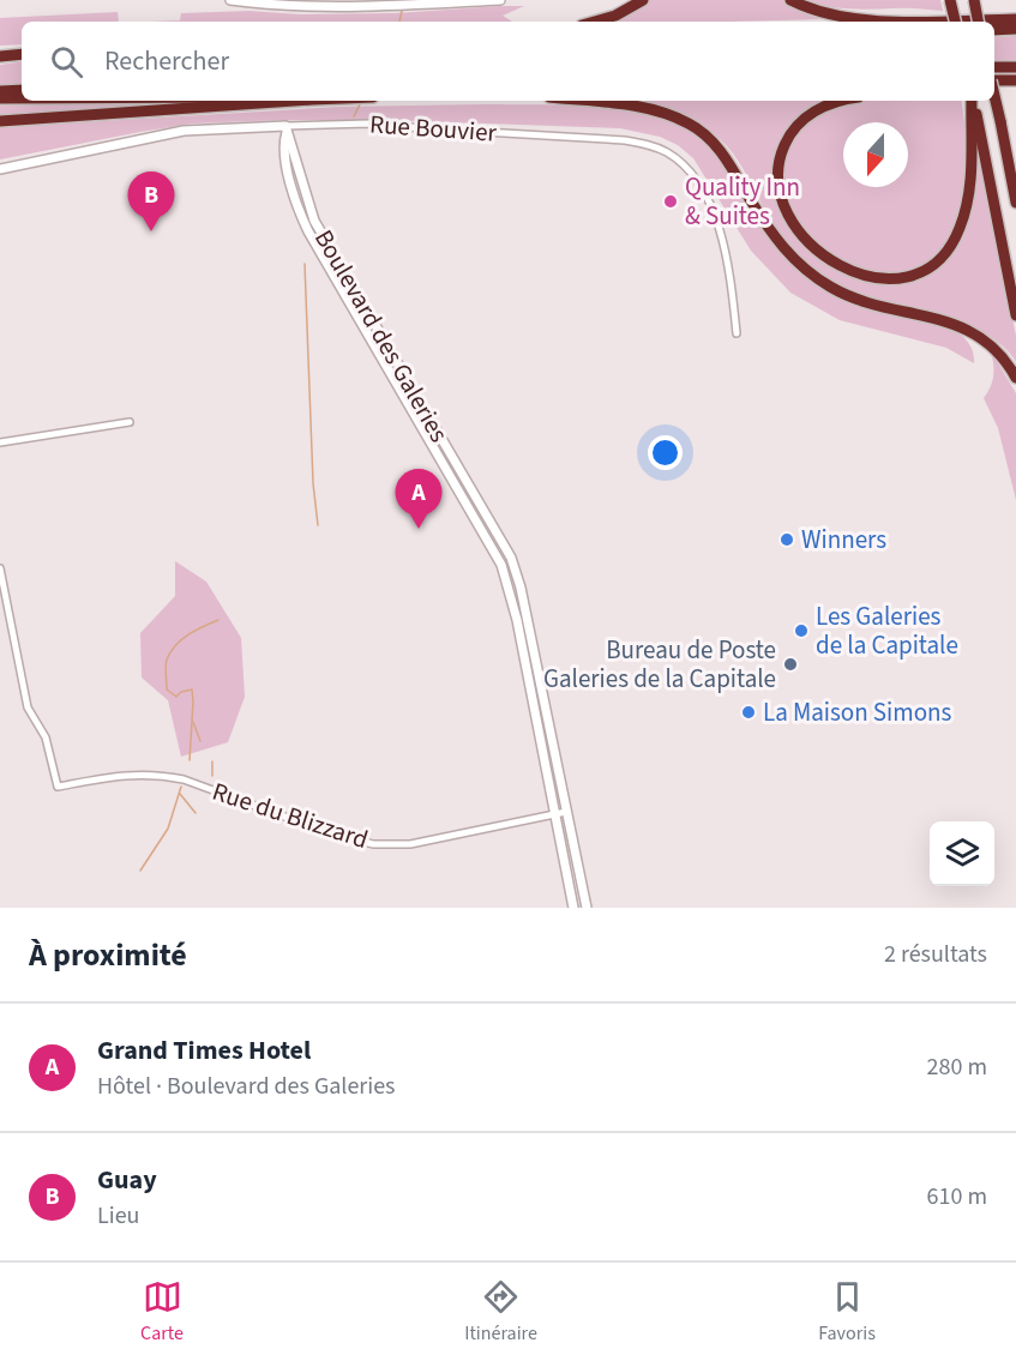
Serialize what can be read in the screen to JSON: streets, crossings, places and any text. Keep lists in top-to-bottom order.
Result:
{
  "streets": {
    "street": ["Rue Bouvier", "Boulevard des Galeries", "Rue du Blizzard"]
  },
  "crossings": [
    ["Rue Bouvier", "Boulevard des Galeries"],
    ["Boulevard des Galeries", "Rue du Blizzard"]
  ],
  "places": [
    "Quality Inn & Suites",
    "Winners",
    "Les Galeries de la Capitale",
    "Bureau de Poste Galeries de la Capitale",
    "La Maison Simons"
  ],
  "north": "bottom",
  "page": {
    "search": "Rechercher",
    "pins": ["B", "A"],
    "heading": ["À proximité", "2 résultats"],
    "list": [
      {
        "mark": "A",
        "name": "Grand Times Hotel",
        "note": "Hôtel · Boulevard des Galeries",
        "value": "280 m"
      },
      {
        "mark": "B",
        "name": "Guay",
        "note": "Lieu",
        "value": "610 m"
      }
    ],
    "nav": ["Carte", "Itinéraire", "Favoris"]
  }
}
